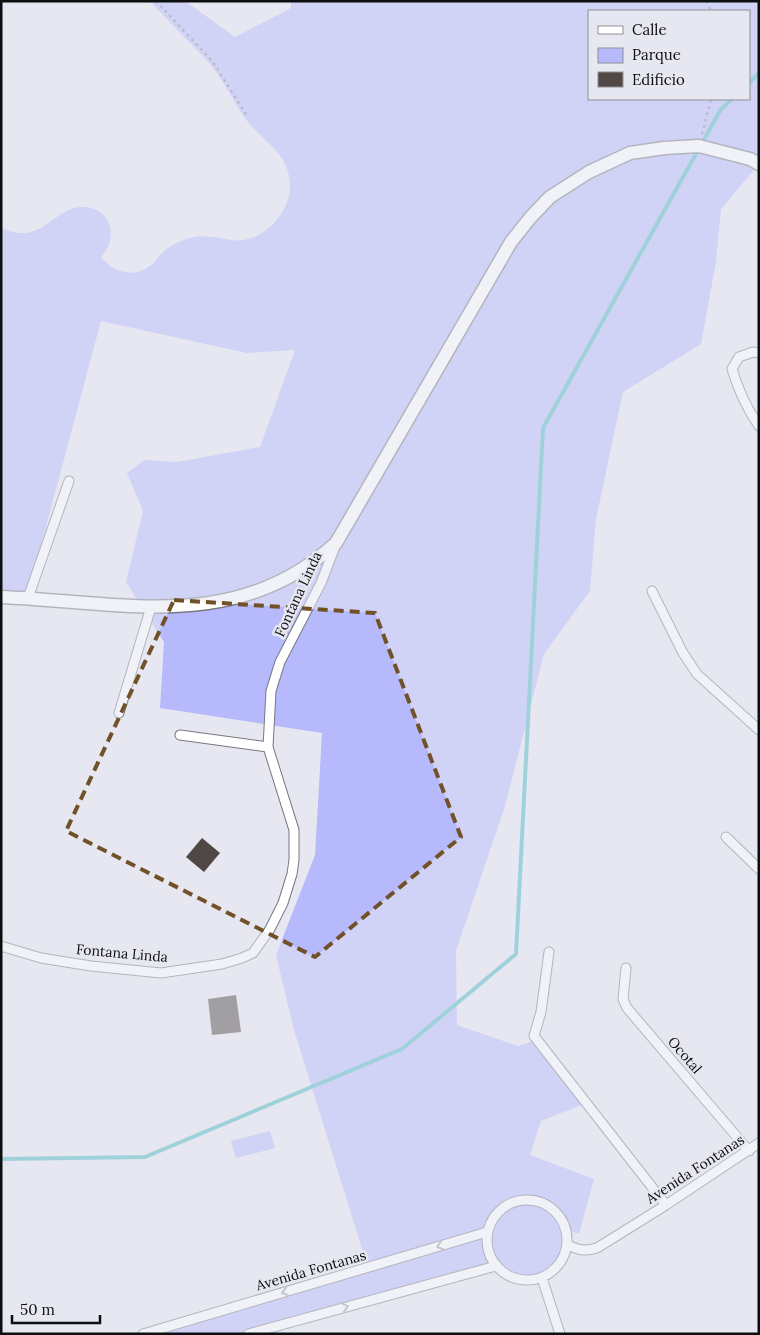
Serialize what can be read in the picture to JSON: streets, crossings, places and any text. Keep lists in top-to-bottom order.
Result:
{
  "streets": {
    "street": ["Fontana Linda", "Ocotal", "Avenida Fontanas"]
  },
  "crossings": [
    ["Ocotal", "Avenida Fontanas"]
  ],
  "legend": ["Calle", "Parque", "Edificio"],
  "scale_bar": "50 m"
}
